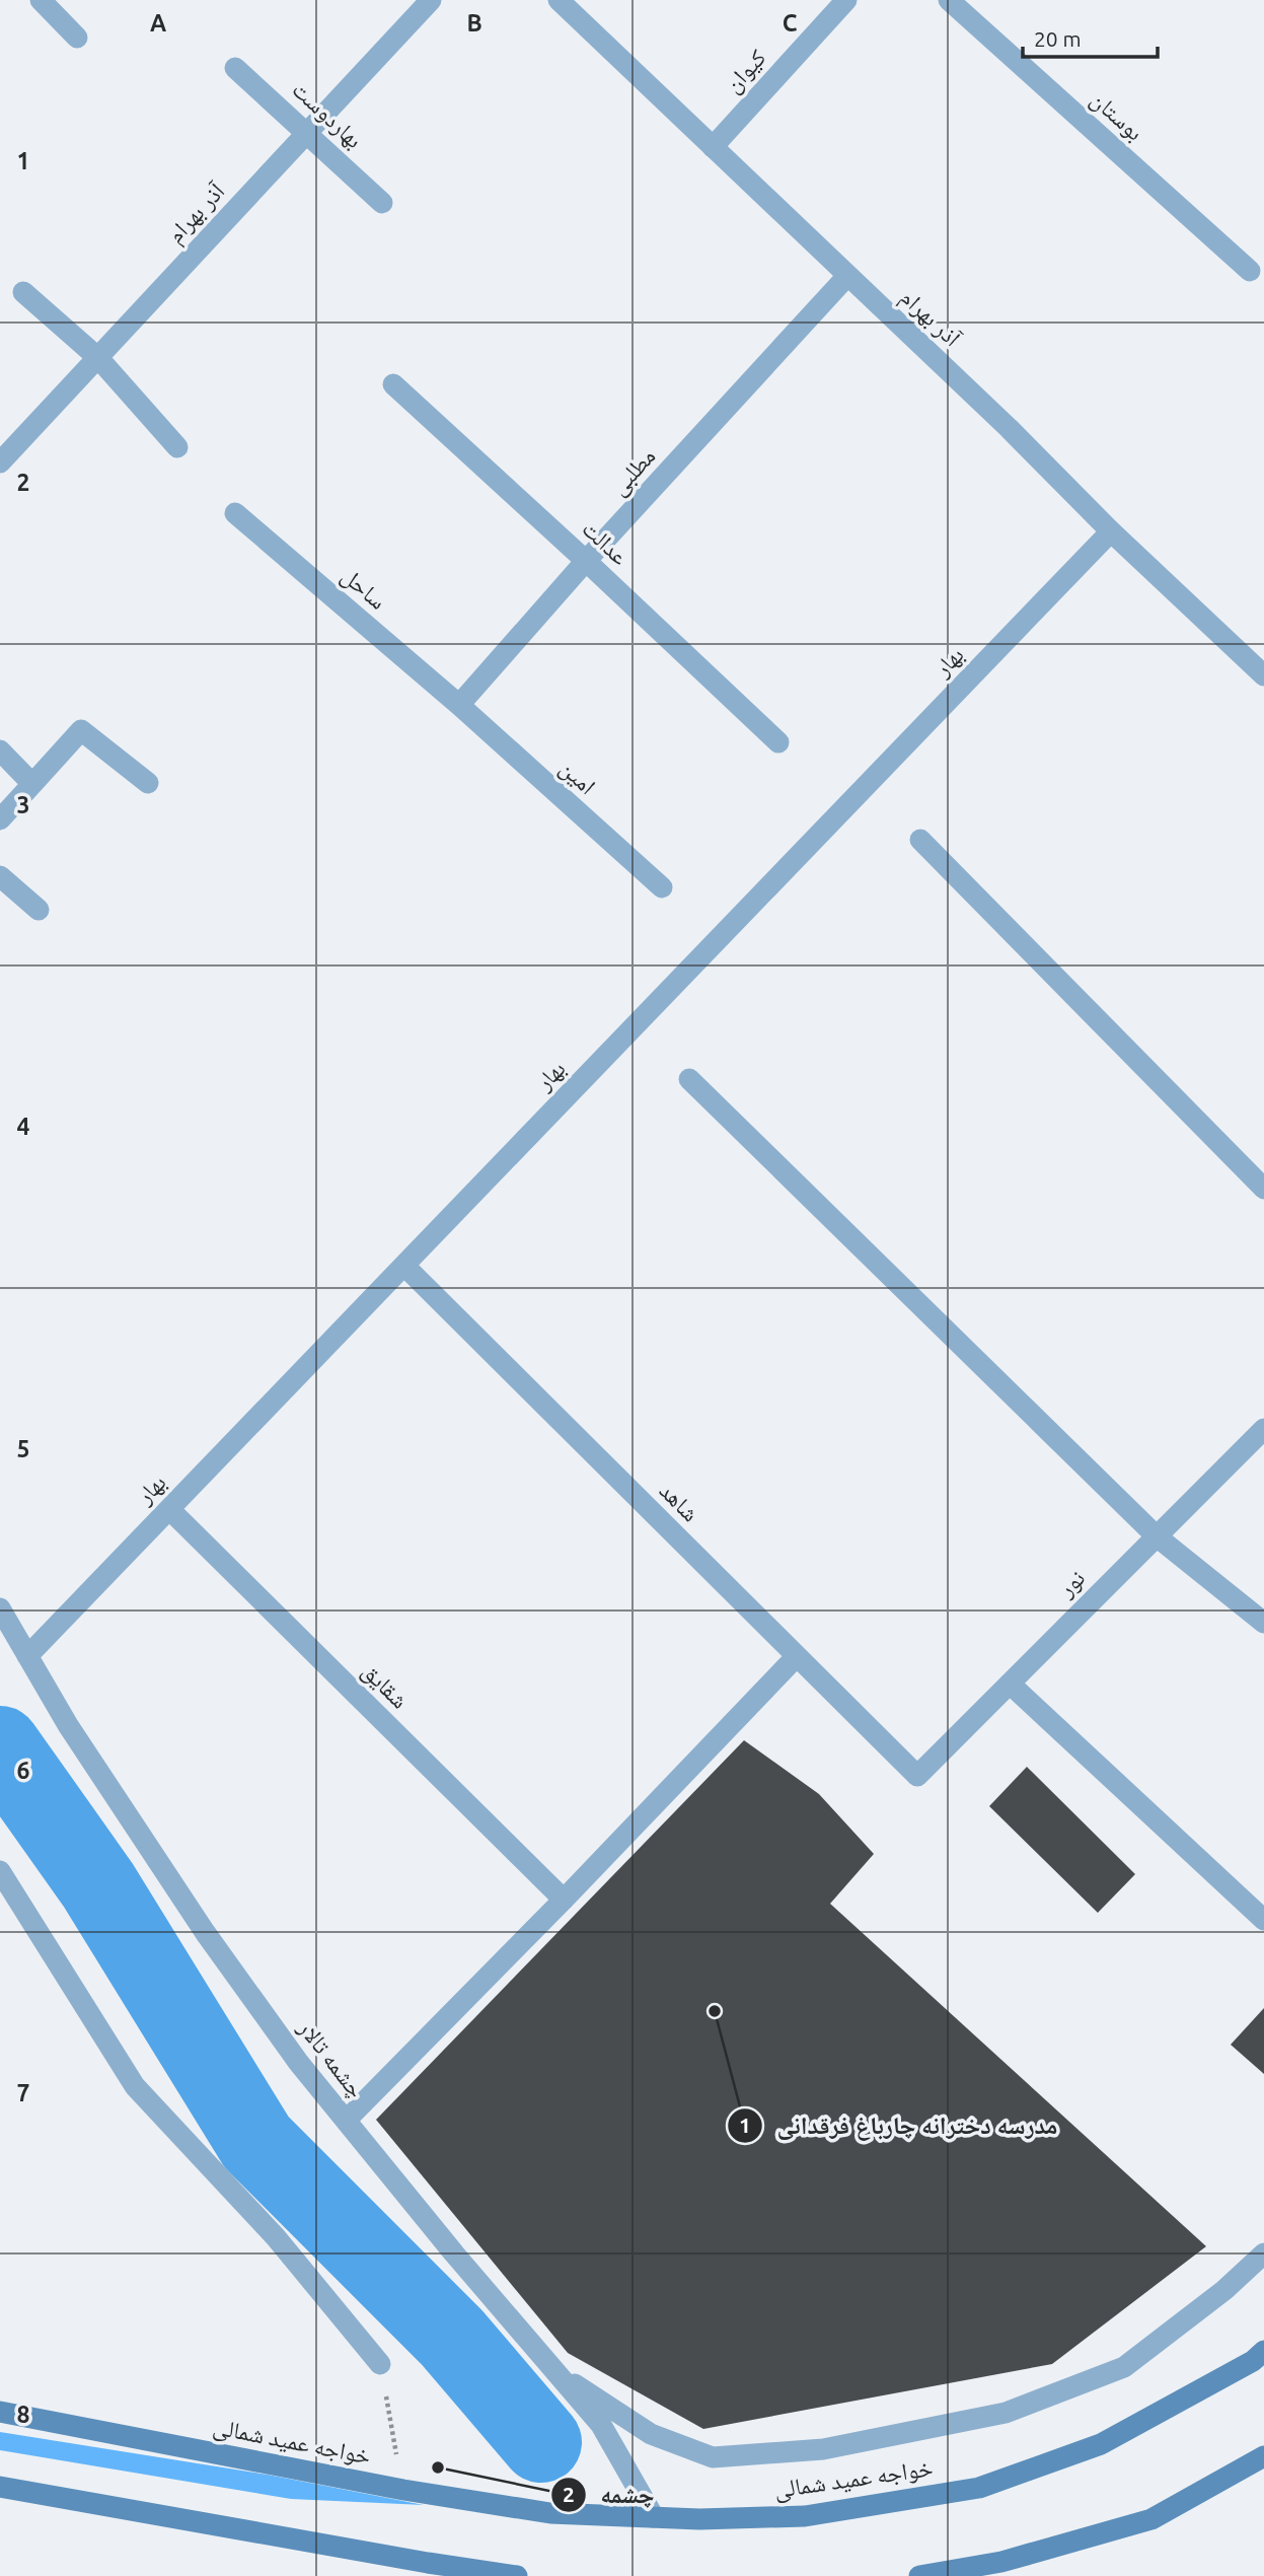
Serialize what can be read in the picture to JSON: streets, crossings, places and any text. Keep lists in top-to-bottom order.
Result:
{
  "streets": {
    "main road": ["خواجه عمید شمالی"],
    "street": [
      "کیوان",
      "بهاردوست",
      "بوستان",
      "آذر بهرام",
      "مطلبی",
      "عدالت",
      "ساحل",
      "بهار",
      "امین",
      "شاهد",
      "نور",
      "شقایق",
      "چشمه تالار"
    ]
  },
  "crossings": [
    ["کیوان", "آذر بهرام"],
    ["بهاردوست", "آذر بهرام"],
    ["آذر بهرام", "مطلبی"],
    ["آذر بهرام", "بهار"],
    ["مطلبی", "عدالت"],
    ["مطلبی", "ساحل"],
    ["مطلبی", "امین"],
    ["ساحل", "امین"],
    ["بهار", "شاهد"],
    ["بهار", "شقایق"],
    ["بهار", "چشمه تالار"],
    ["شاهد", "نور"],
    ["چشمه تالار", "خواجه عمید شمالی"]
  ],
  "places": ["مدرسه دخترانه چارباغ فرقدانی", "چشمه"],
  "scale_bar": "20 m",
  "grid": {
    "columns": ["A", "B", "C"],
    "rows": [
      "1",
      "2",
      "3",
      "4",
      "5",
      "6",
      "7",
      "8"
    ]
  }
}
